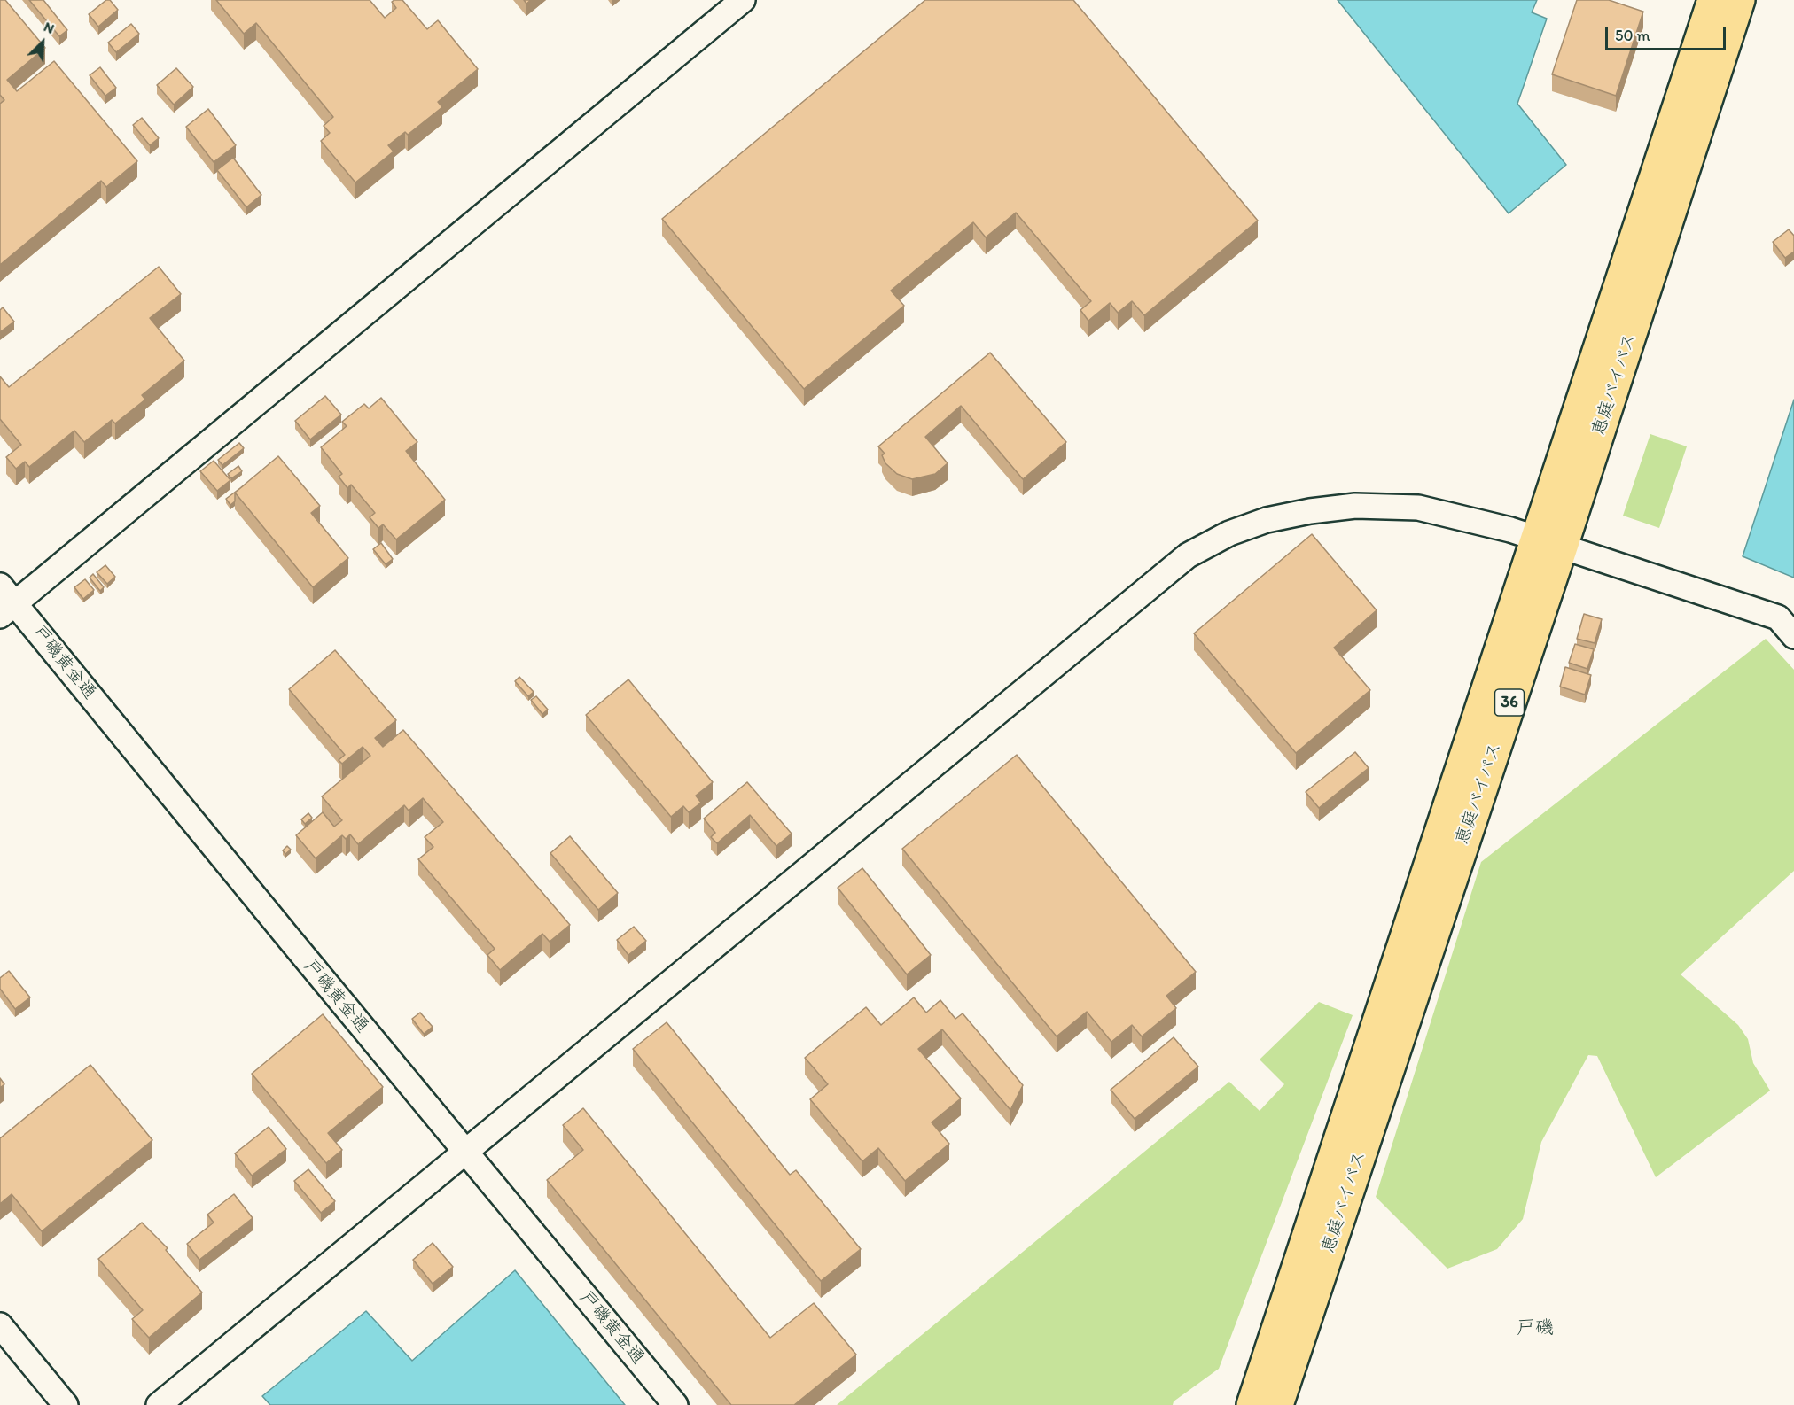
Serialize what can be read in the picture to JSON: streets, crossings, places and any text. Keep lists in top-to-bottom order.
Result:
{
  "streets": {
    "highway": ["恵庭バイパス", "36"],
    "street": ["戸磯黄金通"]
  },
  "districts": ["戸磯"],
  "scale_bar": "50 m",
  "north": "top right"
}
